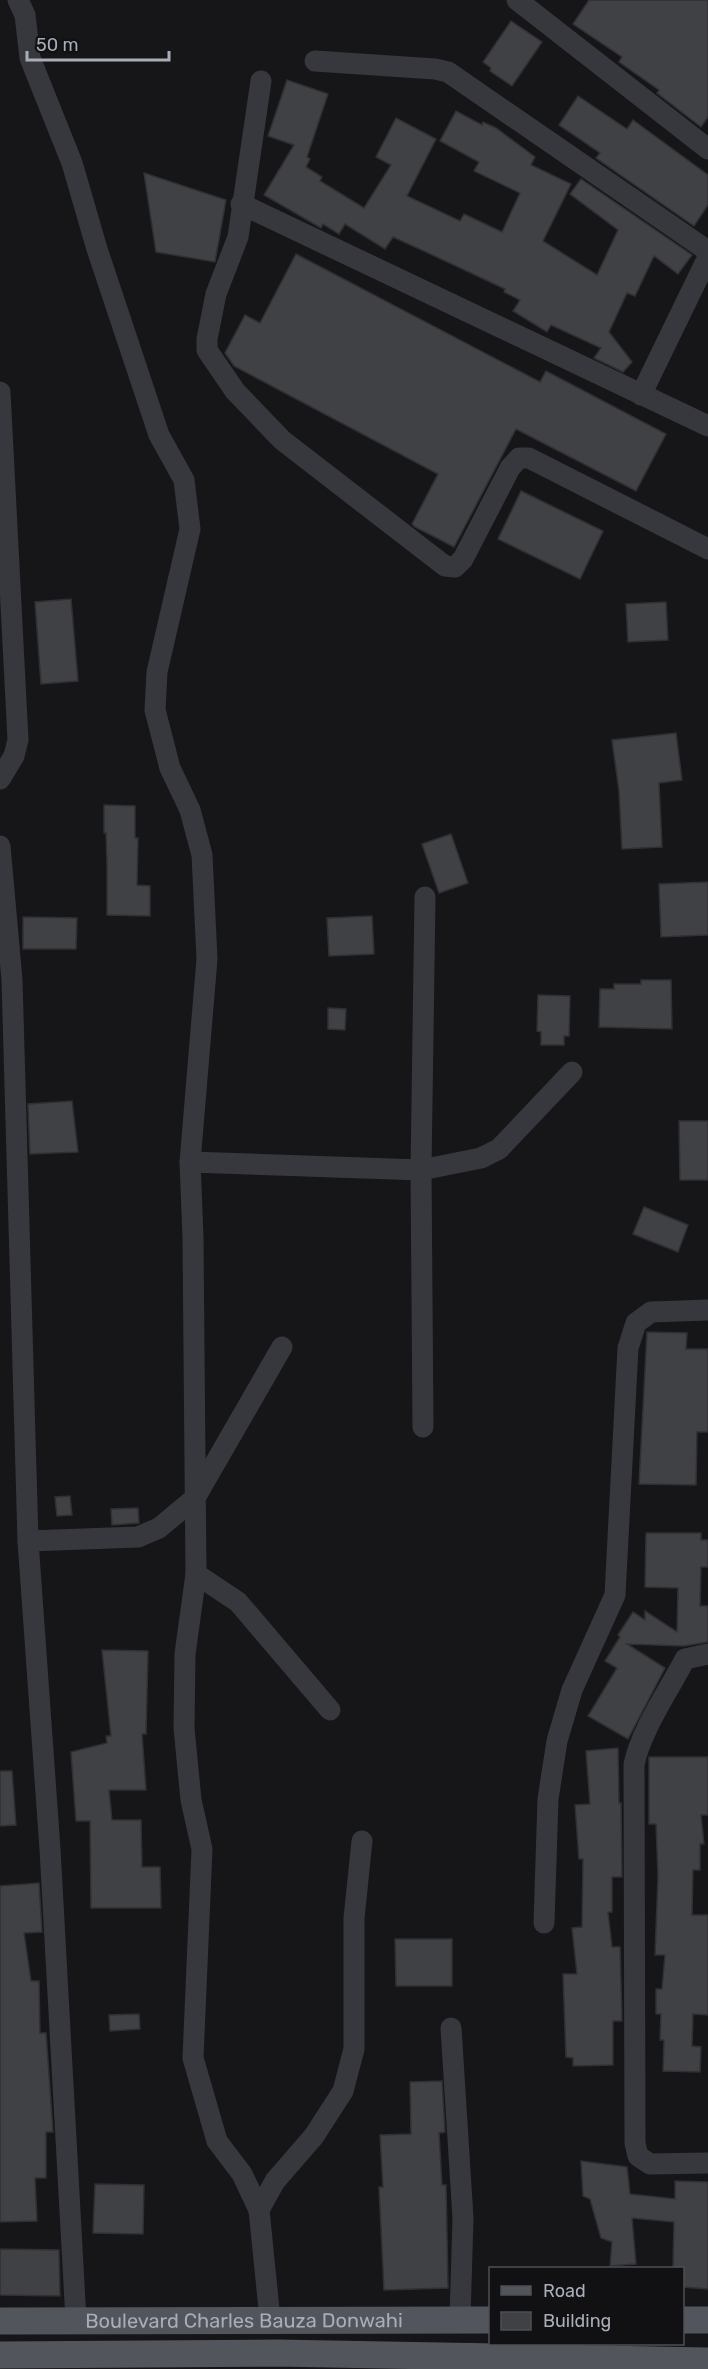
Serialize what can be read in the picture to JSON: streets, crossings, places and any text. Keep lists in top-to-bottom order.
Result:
{
  "streets": {
    "main road": ["Boulevard Charles Bauza Donwahi"]
  },
  "legend": ["Road", "Building"],
  "scale_bar": "50 m"
}
